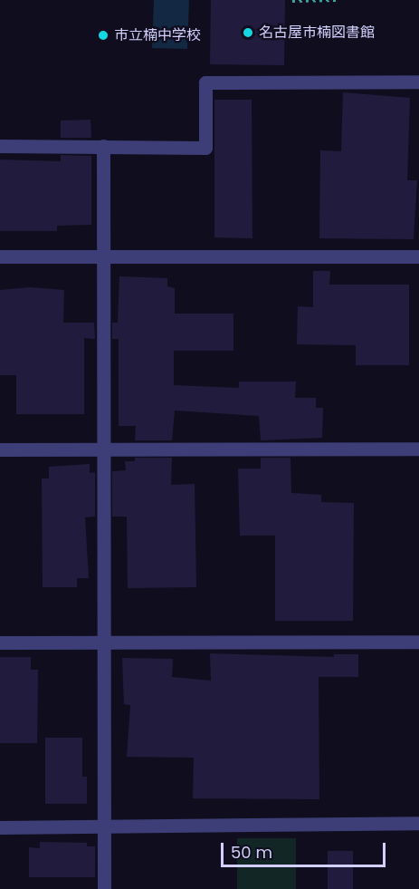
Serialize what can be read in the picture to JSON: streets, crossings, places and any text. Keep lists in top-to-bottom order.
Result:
{
  "places": ["名古屋市楠図書館", "市立楠中学校"],
  "scale_bar": "50 m"
}
